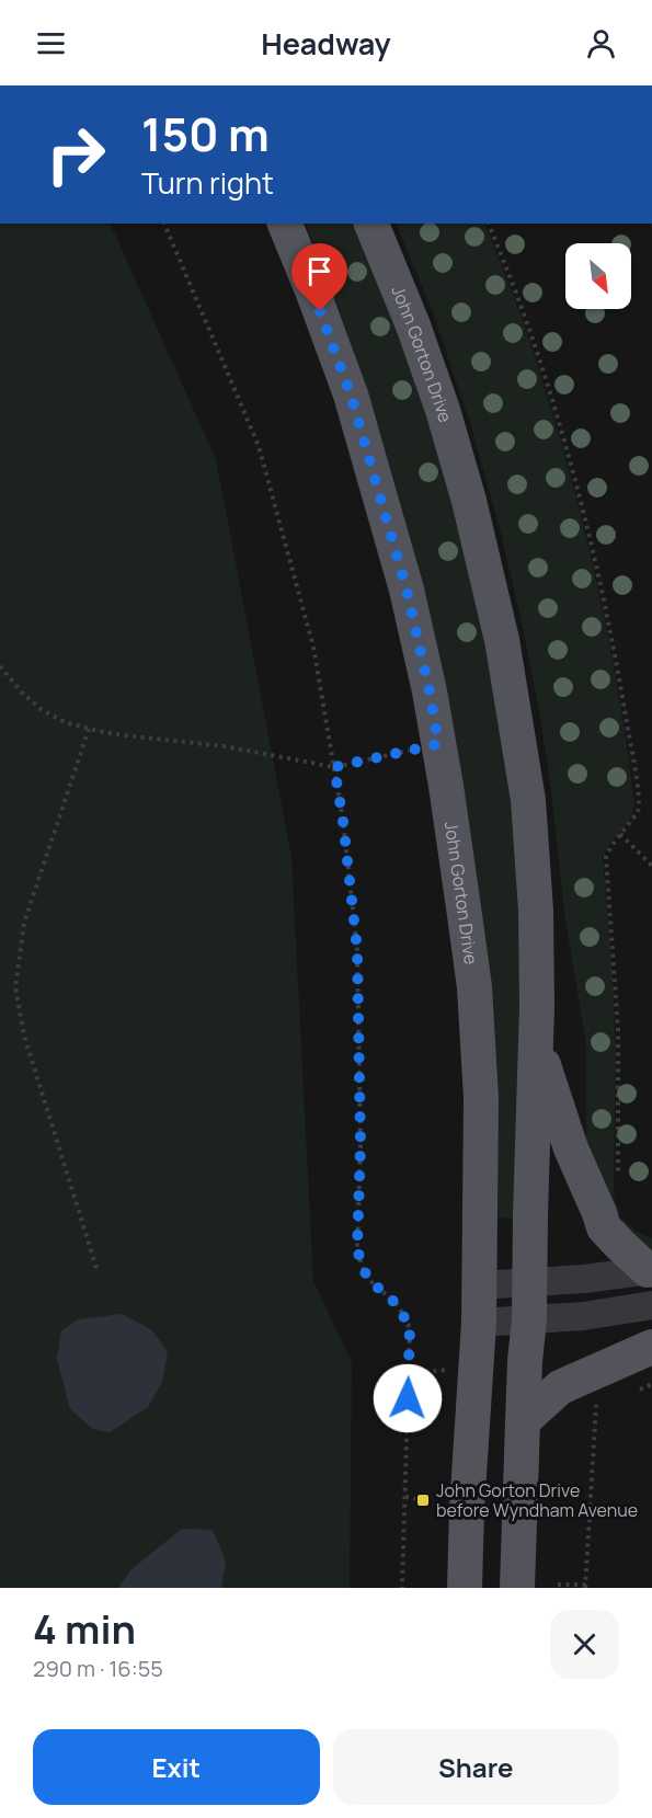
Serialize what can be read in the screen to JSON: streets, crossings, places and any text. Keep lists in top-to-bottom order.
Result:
{
  "streets": {
    "main road": ["John Gorton Drive"]
  },
  "places": {
    "transit": ["John Gorton Drive before Wyndham Avenue"]
  },
  "north": "bottom right",
  "page": {
    "header": "Headway",
    "turn": ["150 m", "Turn right"],
    "heading": ["4 min", "290 m · 16:55"],
    "buttons": ["Exit", "Share"]
  }
}
